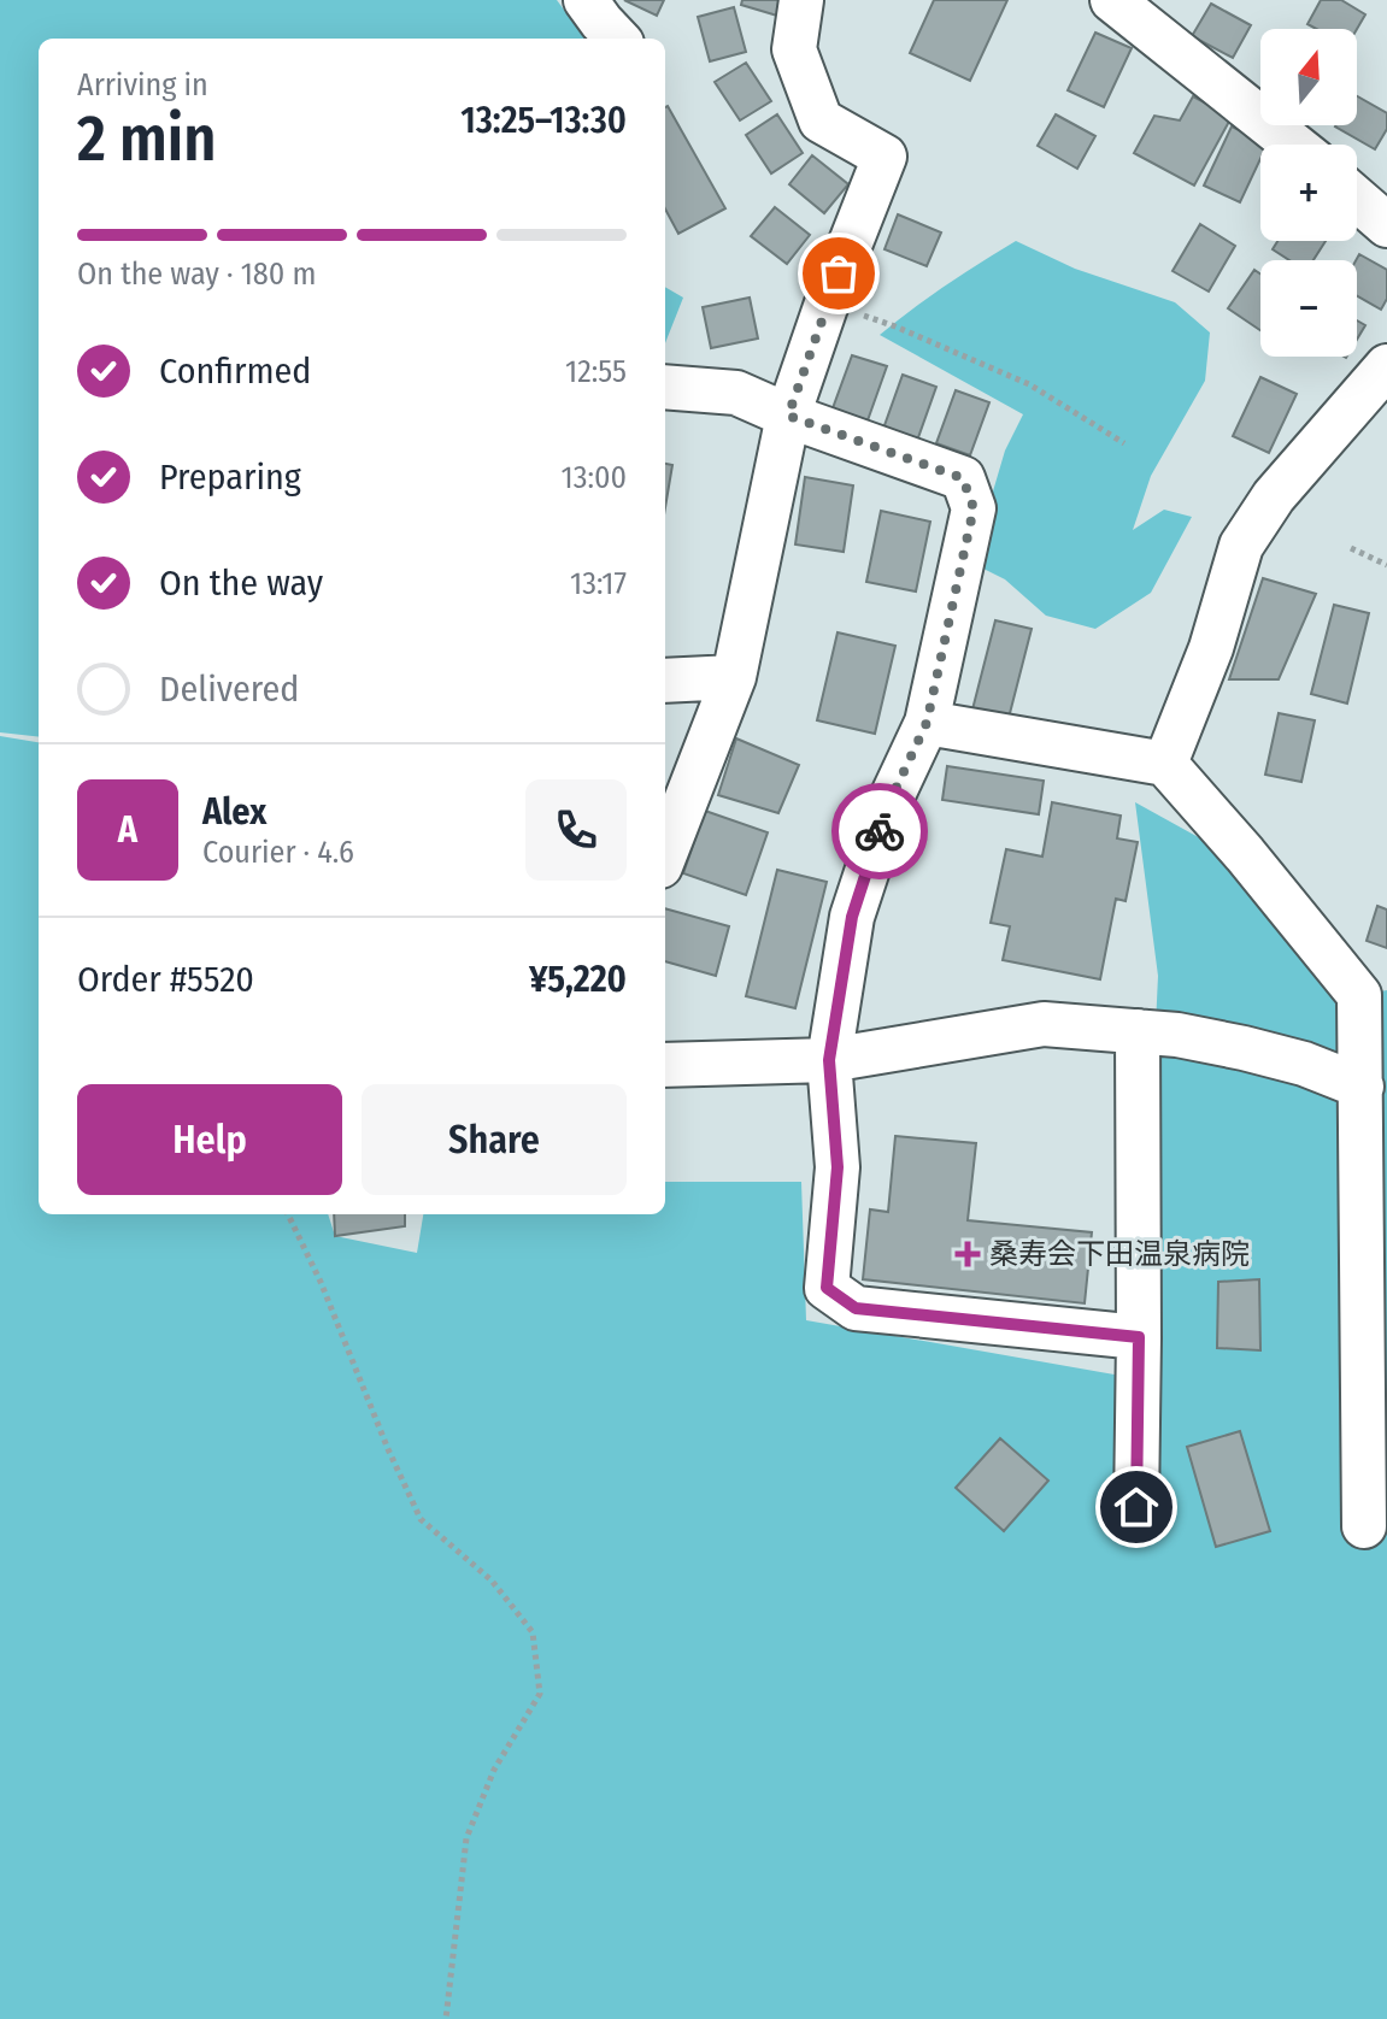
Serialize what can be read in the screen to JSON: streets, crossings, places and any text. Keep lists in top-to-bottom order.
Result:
{
  "places": {
    "health": ["桑寿会下田温泉病院"]
  },
  "north": "top",
  "page": {
    "map_buttons": ["+", "−"],
    "heading": ["2 min", "Arriving in", "13:25–13:30"],
    "panel": [
      "Alex",
      "Courier · 4.6",
      "Order #5520",
      "¥5,220"
    ],
    "bar": "On the way · 180 m",
    "list": [
      ["Confirmed", "12:55"],
      ["Preparing", "13:00"],
      ["On the way", "13:17"],
      "Delivered"
    ],
    "round": "A",
    "buttons": ["Help", "Share"]
  }
}
